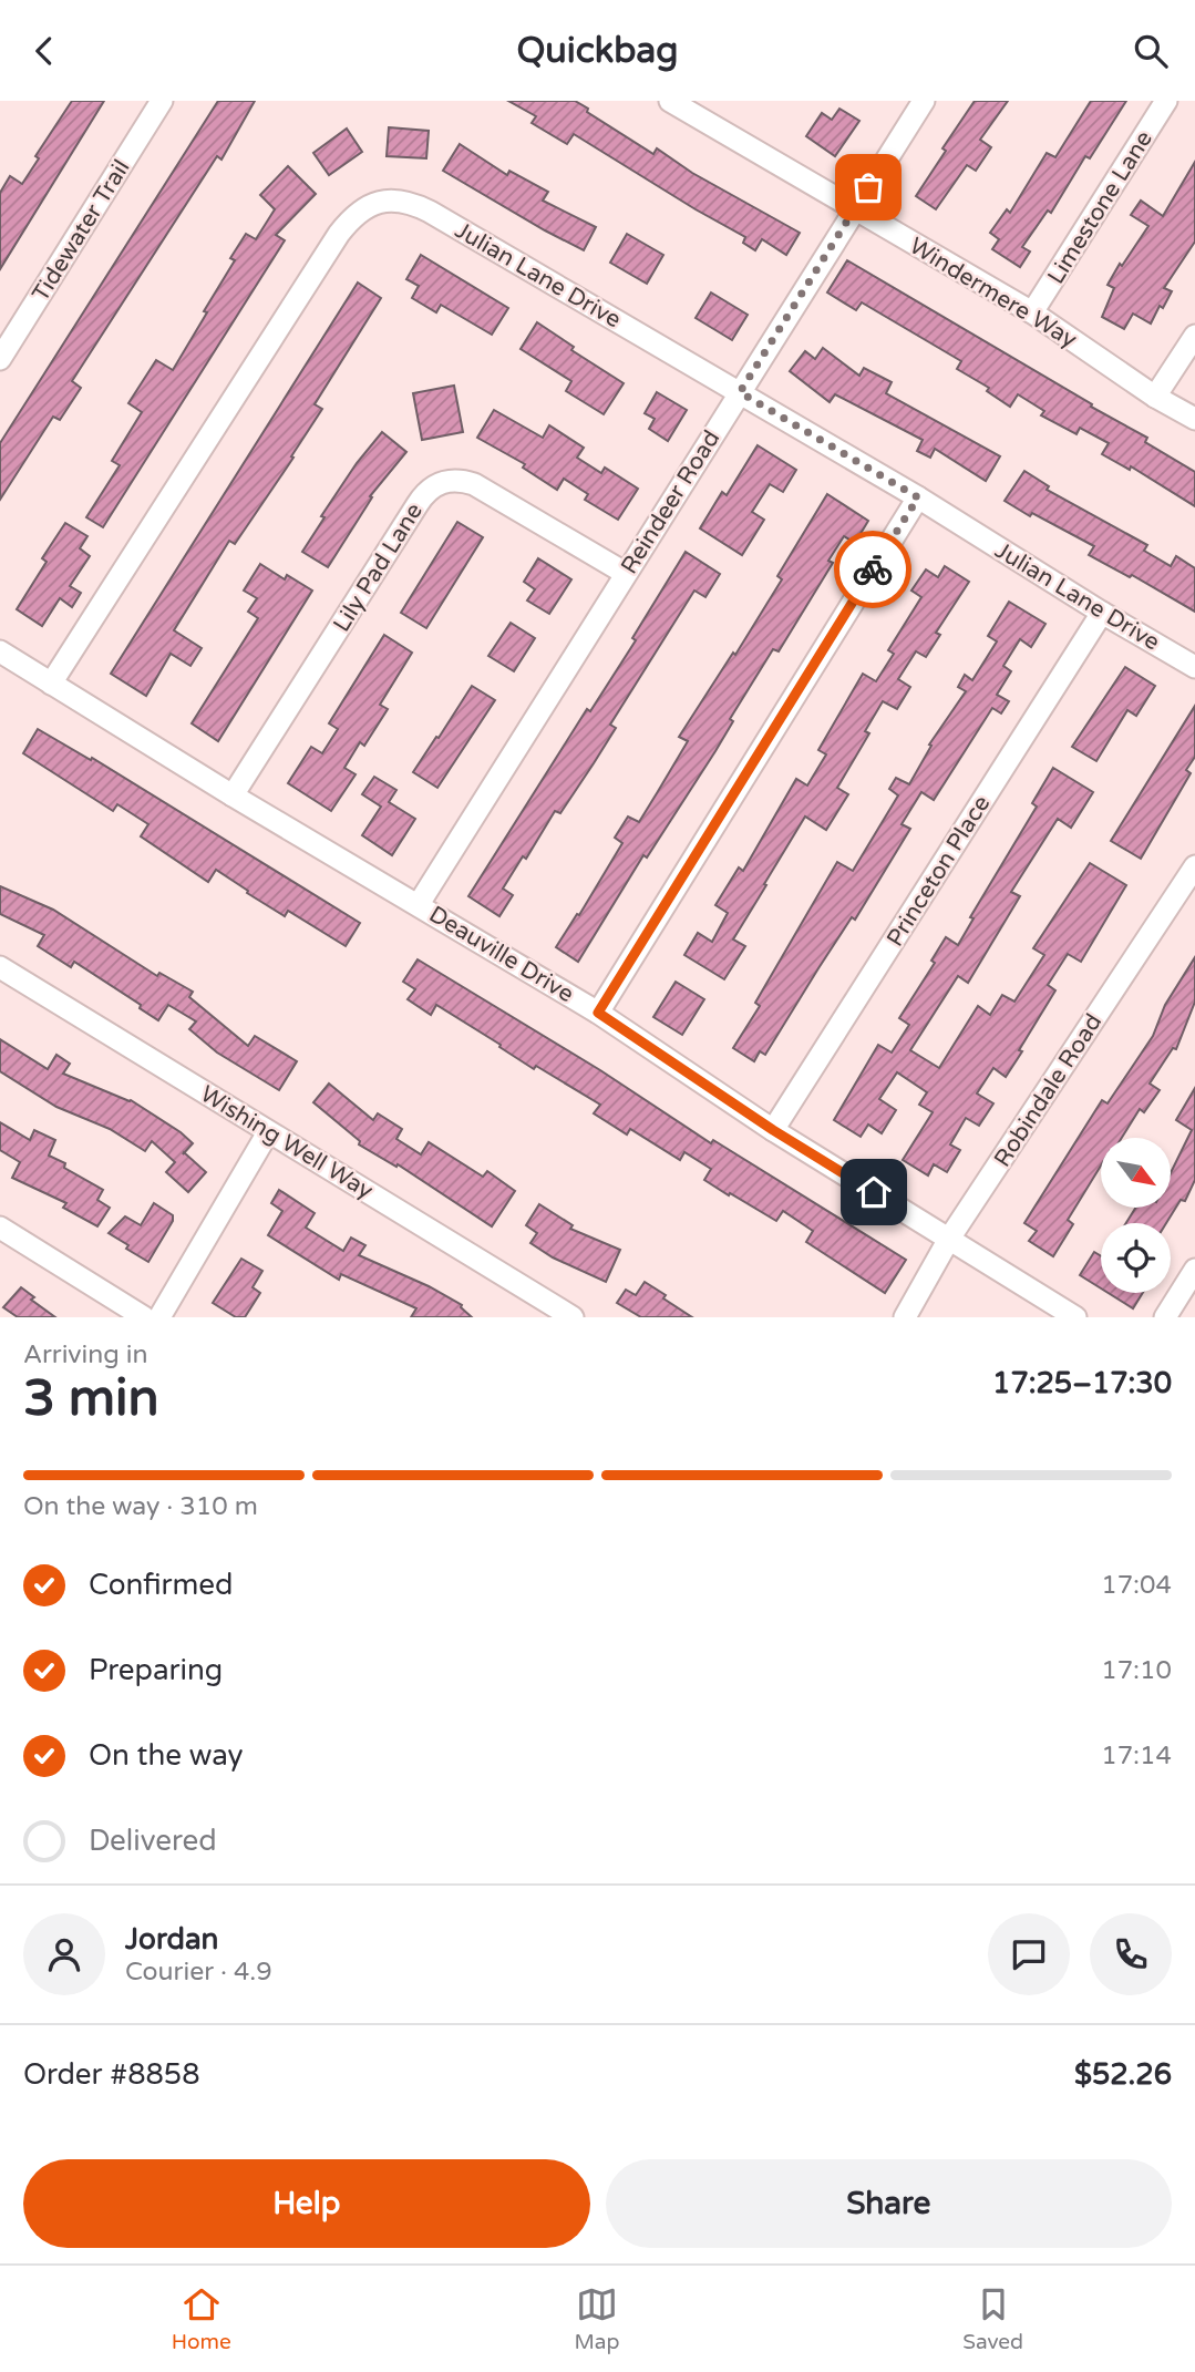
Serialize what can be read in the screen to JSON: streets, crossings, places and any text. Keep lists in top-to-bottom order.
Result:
{
  "streets": {
    "street": [
      "Limestone Lane",
      "Tidewater Trail",
      "Julian Lane Drive",
      "Windermere Way",
      "Reindeer Road",
      "Lily Pad Lane",
      "Princeton Place",
      "Deauville Drive",
      "Robindale Road",
      "Wishing Well Way"
    ]
  },
  "crossings": [
    ["Limestone Lane", "Windermere Way"],
    ["Julian Lane Drive", "Reindeer Road"],
    ["Julian Lane Drive", "Princeton Place"],
    ["Julian Lane Drive", "Deauville Drive"],
    ["Windermere Way", "Reindeer Road"],
    ["Reindeer Road", "Lily Pad Lane"],
    ["Reindeer Road", "Deauville Drive"],
    ["Lily Pad Lane", "Deauville Drive"],
    ["Princeton Place", "Deauville Drive"],
    ["Deauville Drive", "Robindale Road"]
  ],
  "north": "bottom right",
  "page": {
    "header": "Quickbag",
    "heading": ["3 min", "Arriving in", "17:25–17:30"],
    "panel": [
      "Jordan",
      "Courier · 4.9",
      "Order #8858",
      "$52.26"
    ],
    "bar": "On the way · 310 m",
    "list": [
      ["Confirmed", "17:04"],
      ["Preparing", "17:10"],
      ["On the way", "17:14"],
      "Delivered"
    ],
    "buttons": ["Help", "Share"],
    "tabs": ["Home", "Map", "Saved"]
  }
}
